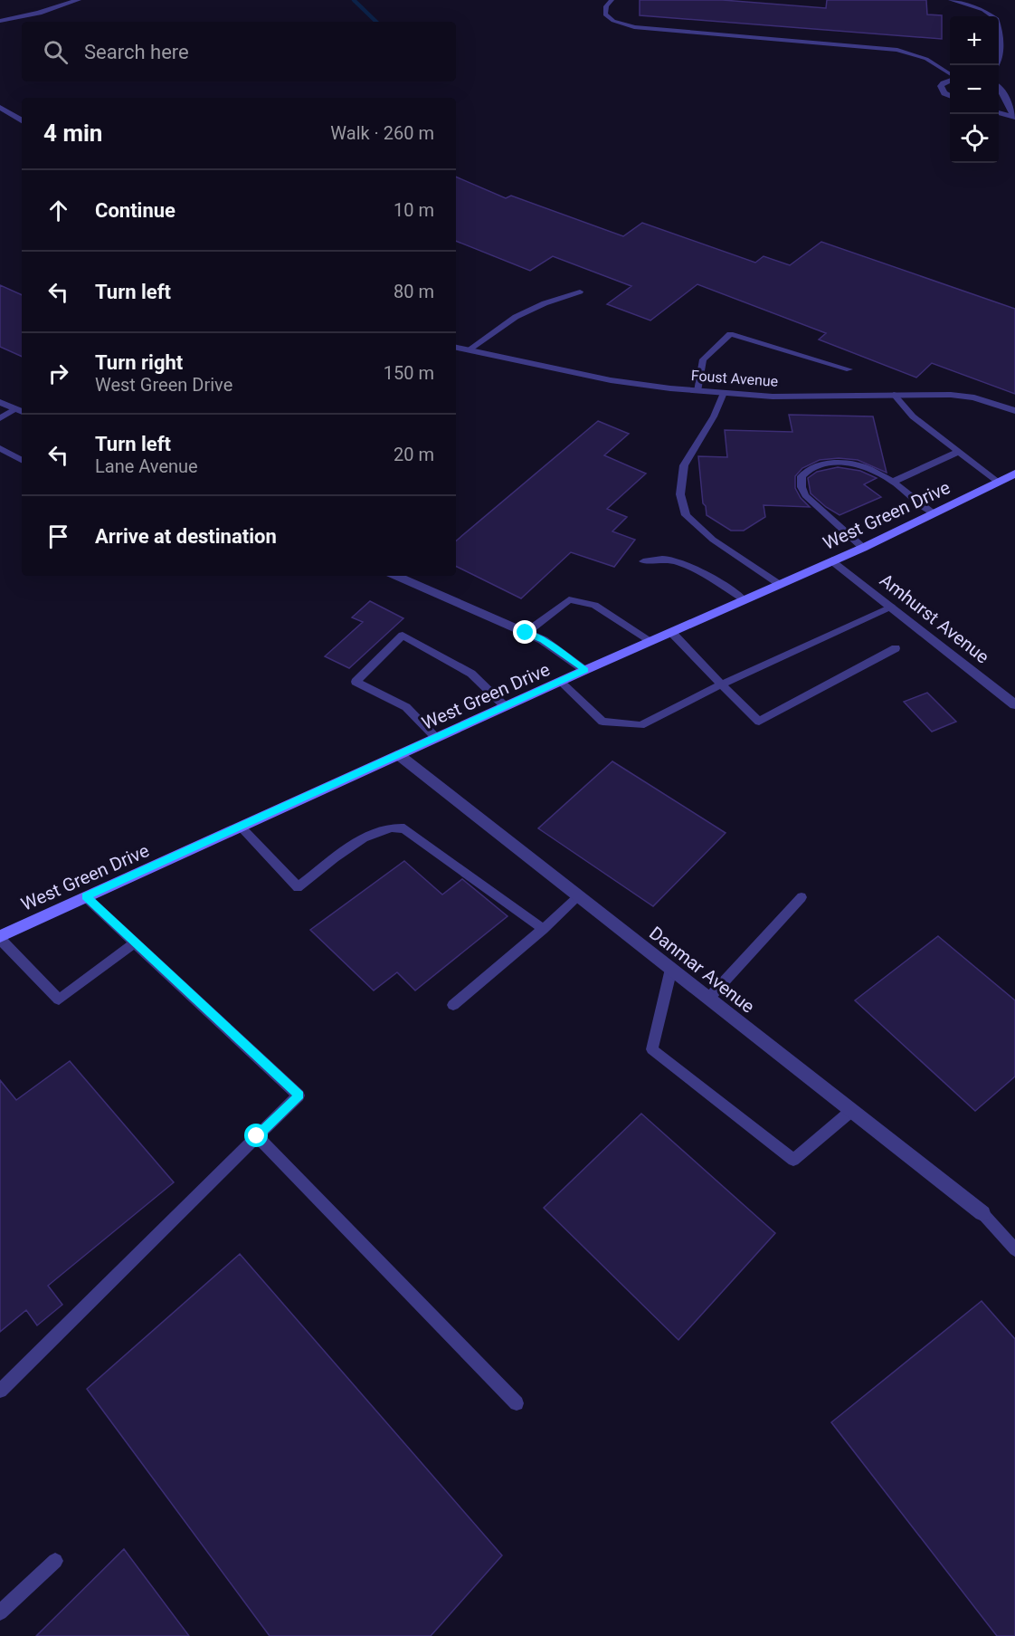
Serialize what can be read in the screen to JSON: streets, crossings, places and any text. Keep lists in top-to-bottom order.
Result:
{
  "streets": {
    "main road": ["West Green Drive"],
    "street": ["Foust Avenue", "Amhurst Avenue", "Danmar Avenue"]
  },
  "crossings": [
    ["West Green Drive", "Amhurst Avenue"],
    ["West Green Drive", "Danmar Avenue"]
  ],
  "page": {
    "map_buttons": ["+", "−"],
    "search": "Search here",
    "heading": ["4 min", "Walk · 260 m"],
    "list": [
      ["Continue", "10 m"],
      ["Turn left", "80 m"],
      ["Turn right", "West Green Drive", "150 m"],
      ["Turn left", "Lane Avenue", "20 m"],
      "Arrive at destination"
    ]
  }
}
